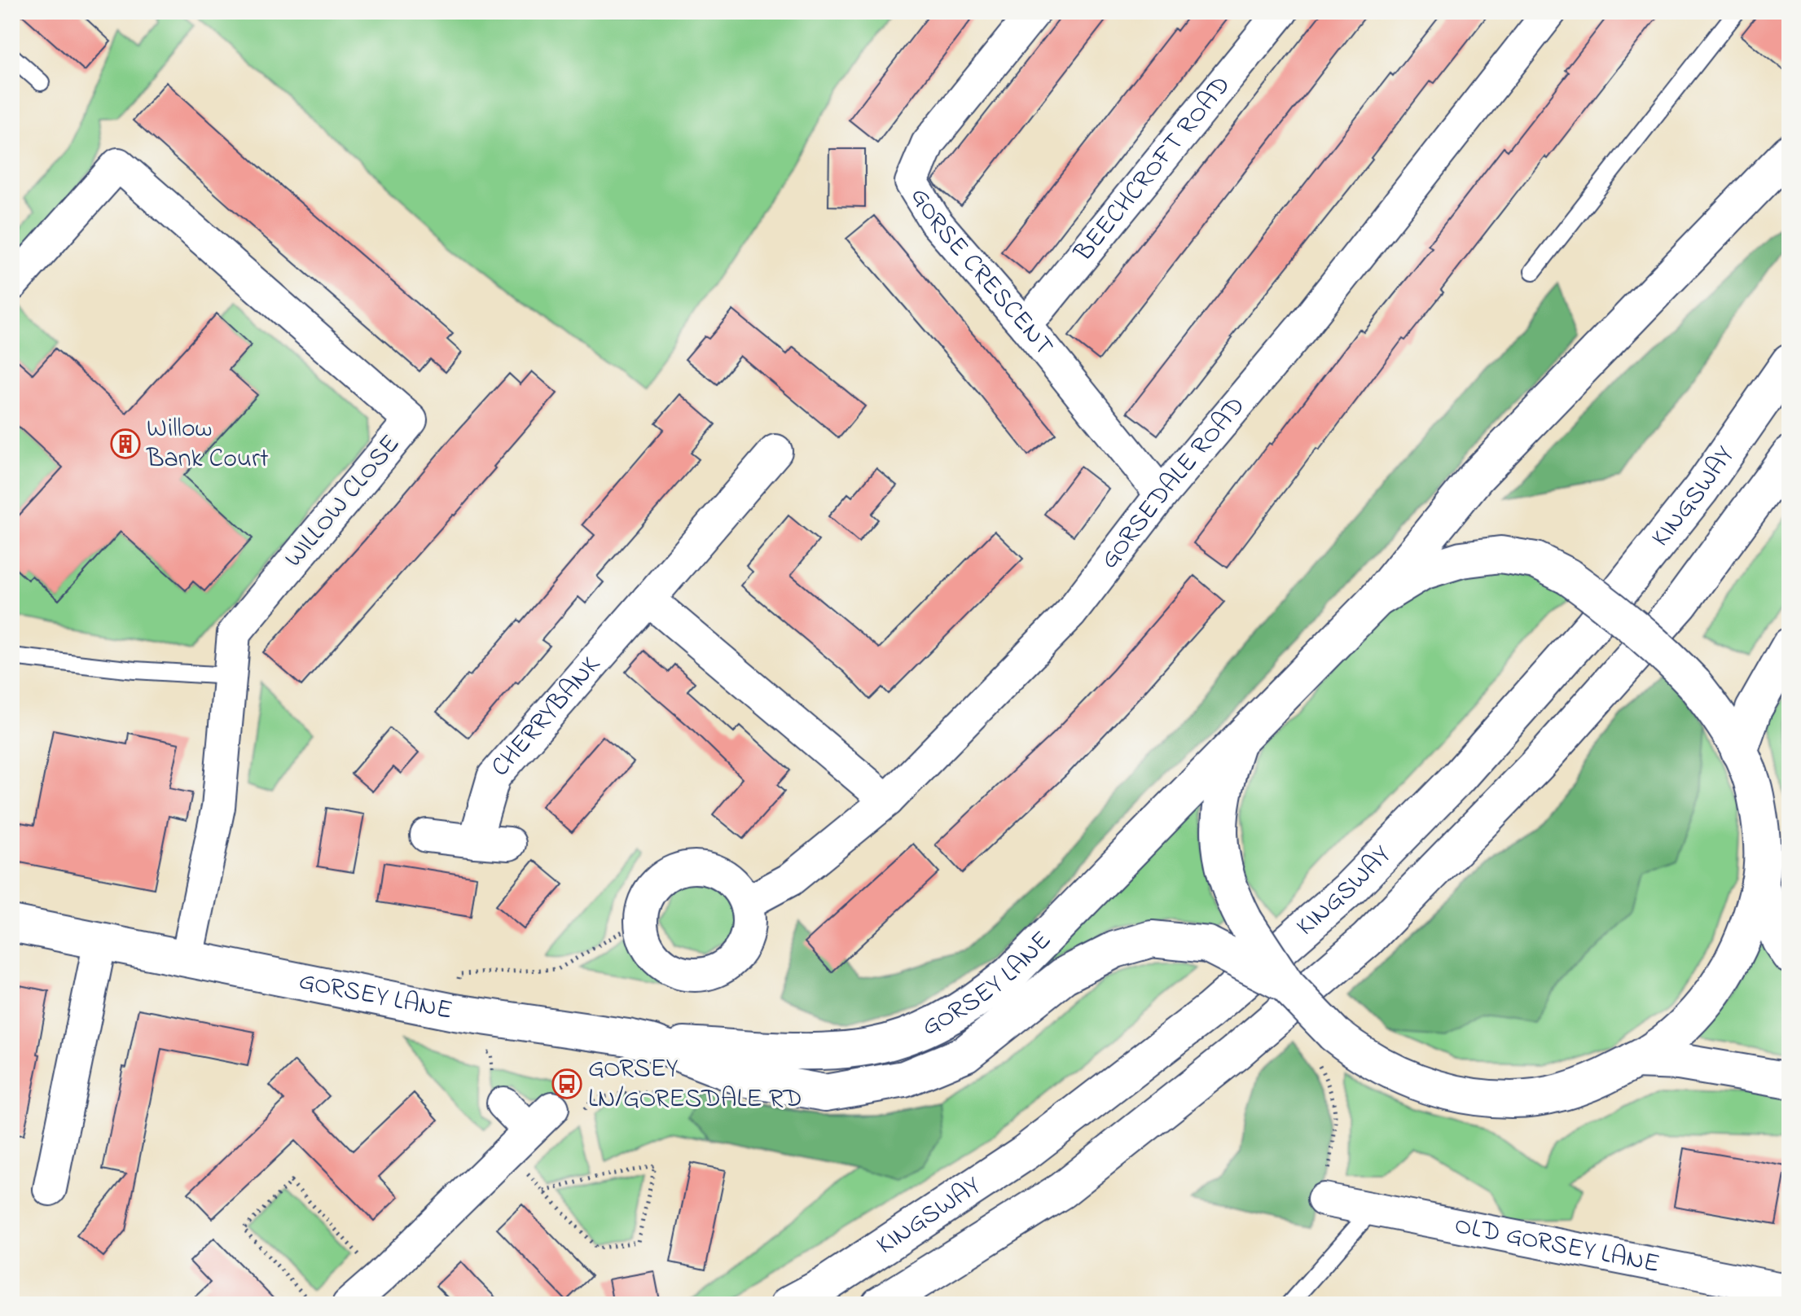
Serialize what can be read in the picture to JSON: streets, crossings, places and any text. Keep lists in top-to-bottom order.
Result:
{
  "streets": {
    "main road": ["KINGSWAY", "GORSEY LANE"],
    "street": [
      "BEECHCROFT ROAD",
      "GORSE CRESCENT",
      "GORSEDALE ROAD",
      "WILLOW CLOSE",
      "CHERRYBANK",
      "OLD GORSEY LANE"
    ]
  },
  "crossings": [
    ["BEECHCROFT ROAD", "GORSE CRESCENT"],
    ["GORSE CRESCENT", "GORSEDALE ROAD"],
    ["WILLOW CLOSE", "GORSEY LANE"]
  ],
  "places": {
    "building": ["Willow Bank Court"],
    "bus stop": ["GORSEY LN/GORESDALE RD"]
  }
}
